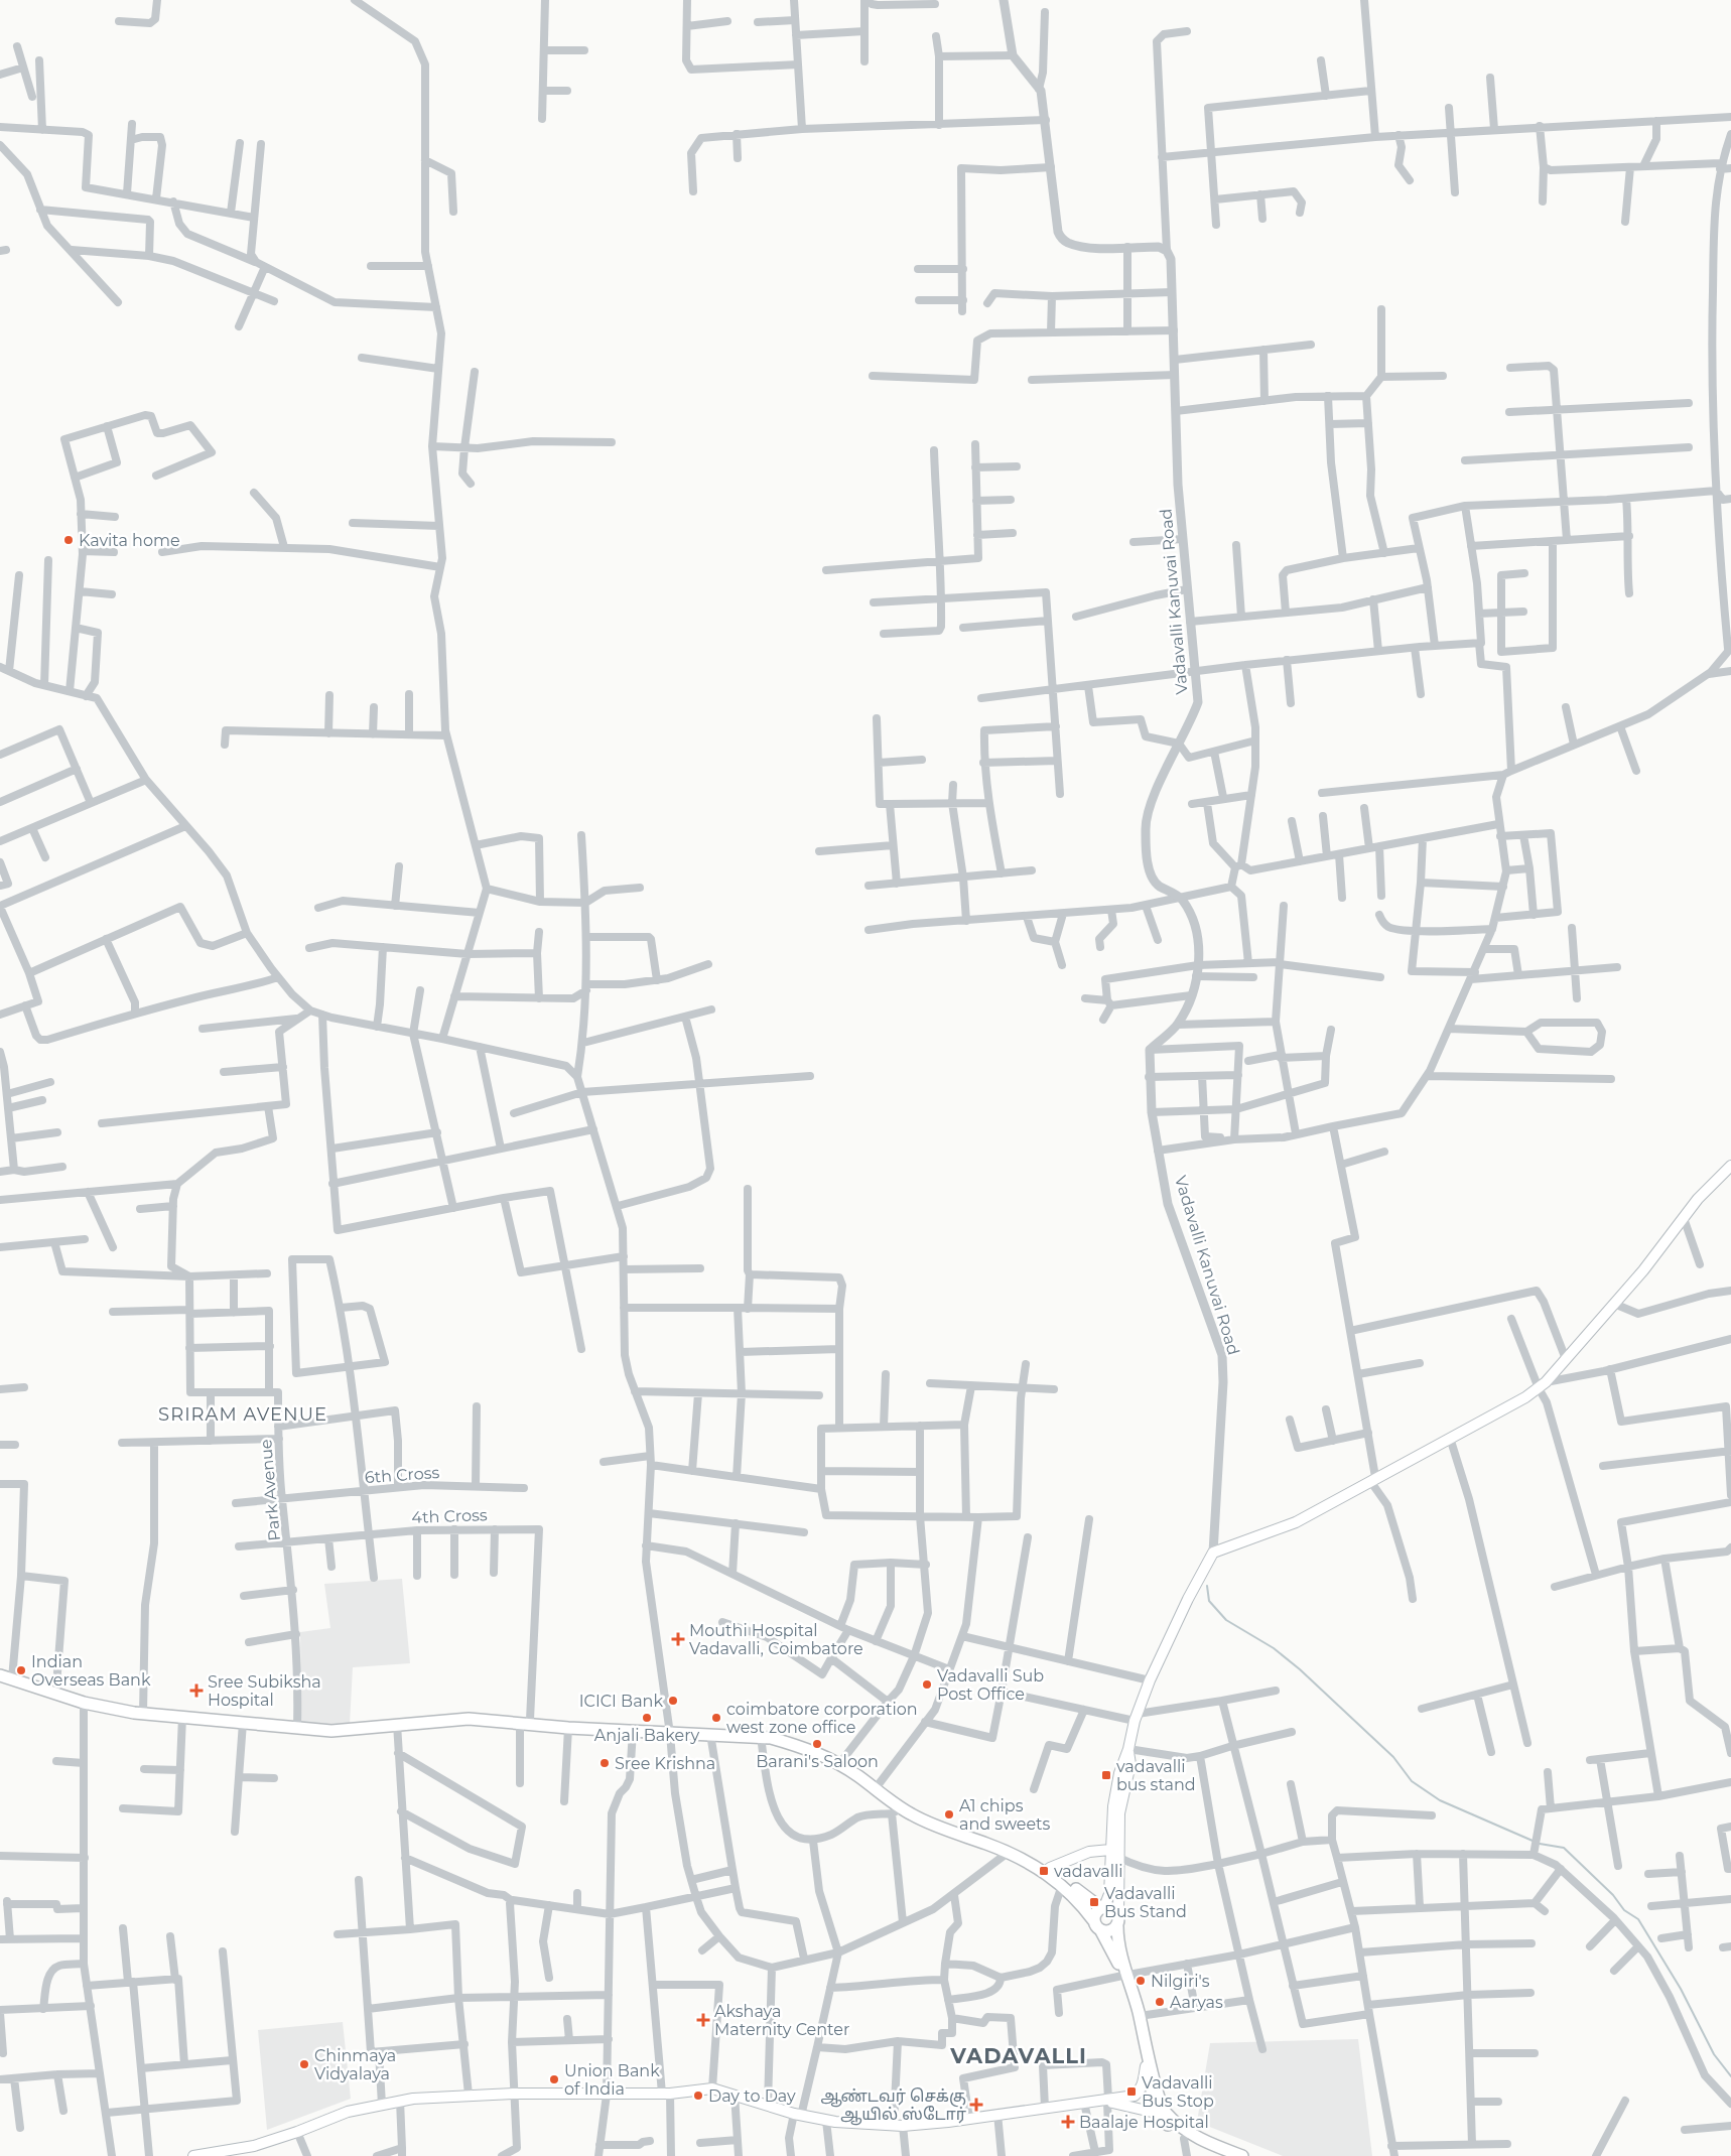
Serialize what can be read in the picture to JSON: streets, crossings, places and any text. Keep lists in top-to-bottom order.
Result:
{
  "streets": {
    "street": [
      "Vadavalli Kanuvai Road",
      "6th Cross",
      "Park Avenue",
      "4th Cross"
    ]
  },
  "crossings": [
    ["6th Cross", "Park Avenue"],
    ["Park Avenue", "4th Cross"]
  ],
  "districts": ["SRIRAM AVENUE", "VADAVALLI"],
  "places": {
    "other": [
      "Kavita home",
      "Indian Overseas Bank",
      "Vadavalli Sub Post Office",
      "ICICI Bank",
      "Anjali Bakery",
      "coimbatore corporation west zone office",
      "Barani's Saloon",
      "Sree Krishna",
      "A1 chips and sweets",
      "Nilgiri's",
      "Aaryas",
      "Chinmaya Vidyalaya",
      "Union Bank of India",
      "Day to Day"
    ],
    "health": [
      "Mouthi Hospital Vadavalli, Coimbatore",
      "Sree Subiksha Hospital",
      "Akshaya Maternity Center",
      "ஆண்டவர் செக்கு ஆயில் ஸ்டோர்",
      "Baalaje Hospital"
    ],
    "transit": [
      "vadavalli bus stand",
      "vadavalli",
      "Vadavalli Bus Stand",
      "Vadavalli Bus Stop"
    ]
  }
}
